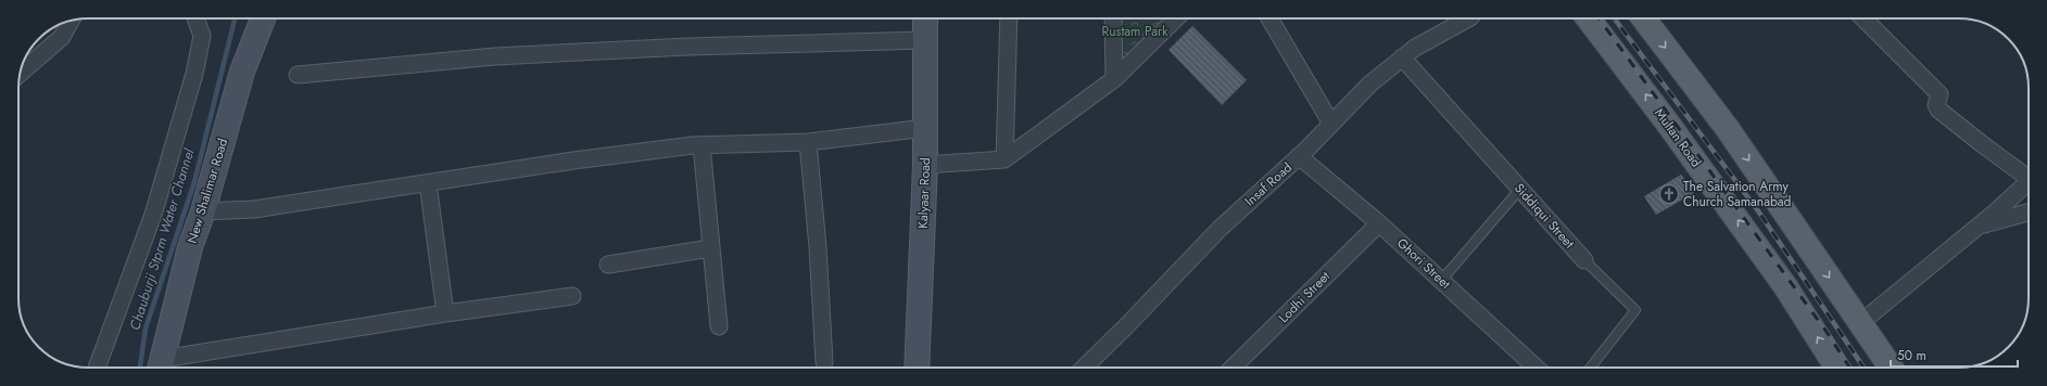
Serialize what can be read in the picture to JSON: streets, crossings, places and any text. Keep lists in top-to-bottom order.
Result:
{
  "streets": {
    "main road": ["Multan Road"],
    "street": [
      "Insaf Road",
      "New Shalimar Road",
      "Kalyaar Road",
      "Siddiqui Street",
      "Ghori Street",
      "Lodhi Street"
    ]
  },
  "crossings": [
    ["Insaf Road", "Siddiqui Street"],
    ["Insaf Road", "Ghori Street"],
    ["Ghori Street", "Lodhi Street"]
  ],
  "water": ["Chauburji Stprm Water Channel"],
  "parks": ["Rustam Park"],
  "places": {
    "church": ["The Salvation Army Church Samanabad"]
  },
  "scale_bar": "50 m"
}
